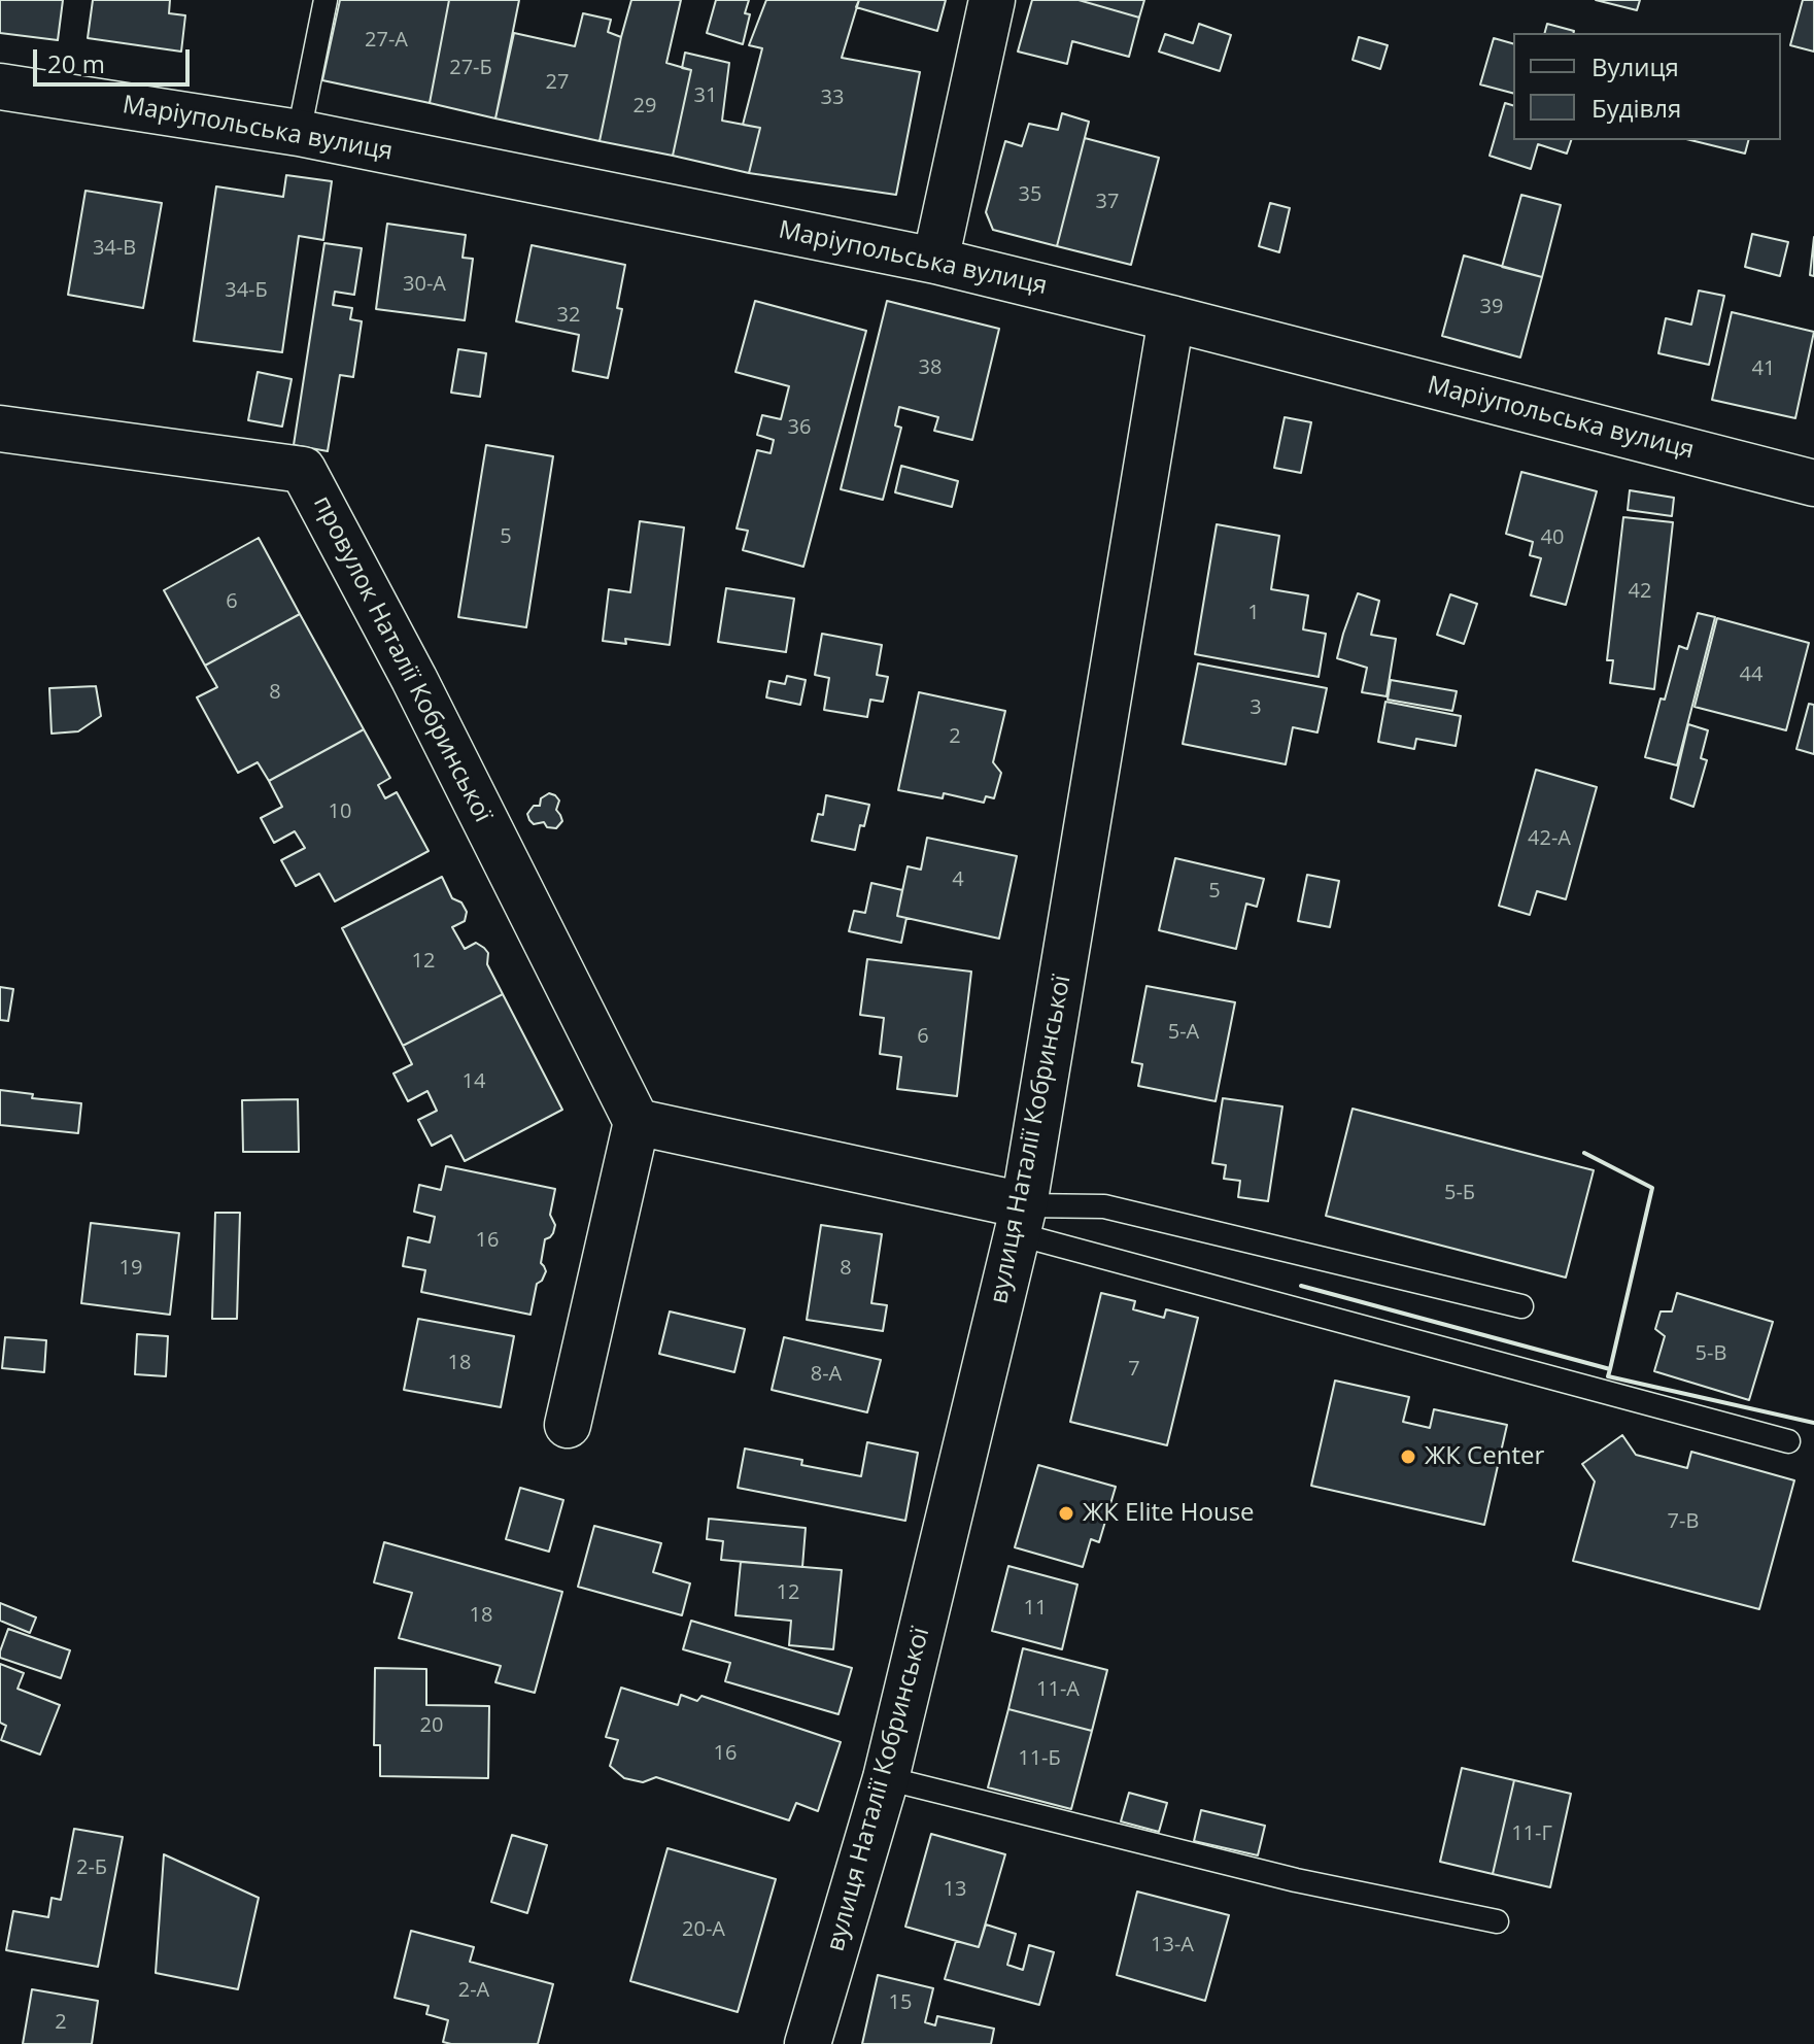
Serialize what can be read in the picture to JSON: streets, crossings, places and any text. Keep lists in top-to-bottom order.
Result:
{
  "streets": {
    "street": ["Маріупольська вулиця", "провулок Наталії Кобринської", "вулиця Наталії Кобринської"]
  },
  "crossings": [
    ["Маріупольська вулиця", "вулиця Наталії Кобринської"]
  ],
  "places": ["ЖК Center", "ЖК Elite House"],
  "house_numbers": [
    "27-А",
    "27-Б",
    "27",
    "31",
    "33",
    "29",
    "35",
    "37",
    "34-В",
    "30-А",
    "34-Б",
    "39",
    "32",
    "38",
    "41",
    "36",
    "5",
    "40",
    "42",
    "6",
    "1",
    "44",
    "8",
    "3",
    "2",
    "10",
    "42-А",
    "4",
    "5",
    "12",
    "5-А",
    "6",
    "14",
    "5-Б",
    "16",
    "19",
    "8",
    "5-В",
    "18",
    "7",
    "8-А",
    "7-В",
    "12",
    "11",
    "18",
    "11-А",
    "20",
    "16",
    "11-Б",
    "11-Г",
    "2-Б",
    "13",
    "20-А",
    "13-А",
    "2-А",
    "15",
    "2"
  ],
  "legend": ["Вулиця", "Будівля"],
  "scale_bar": "20 m"
}
